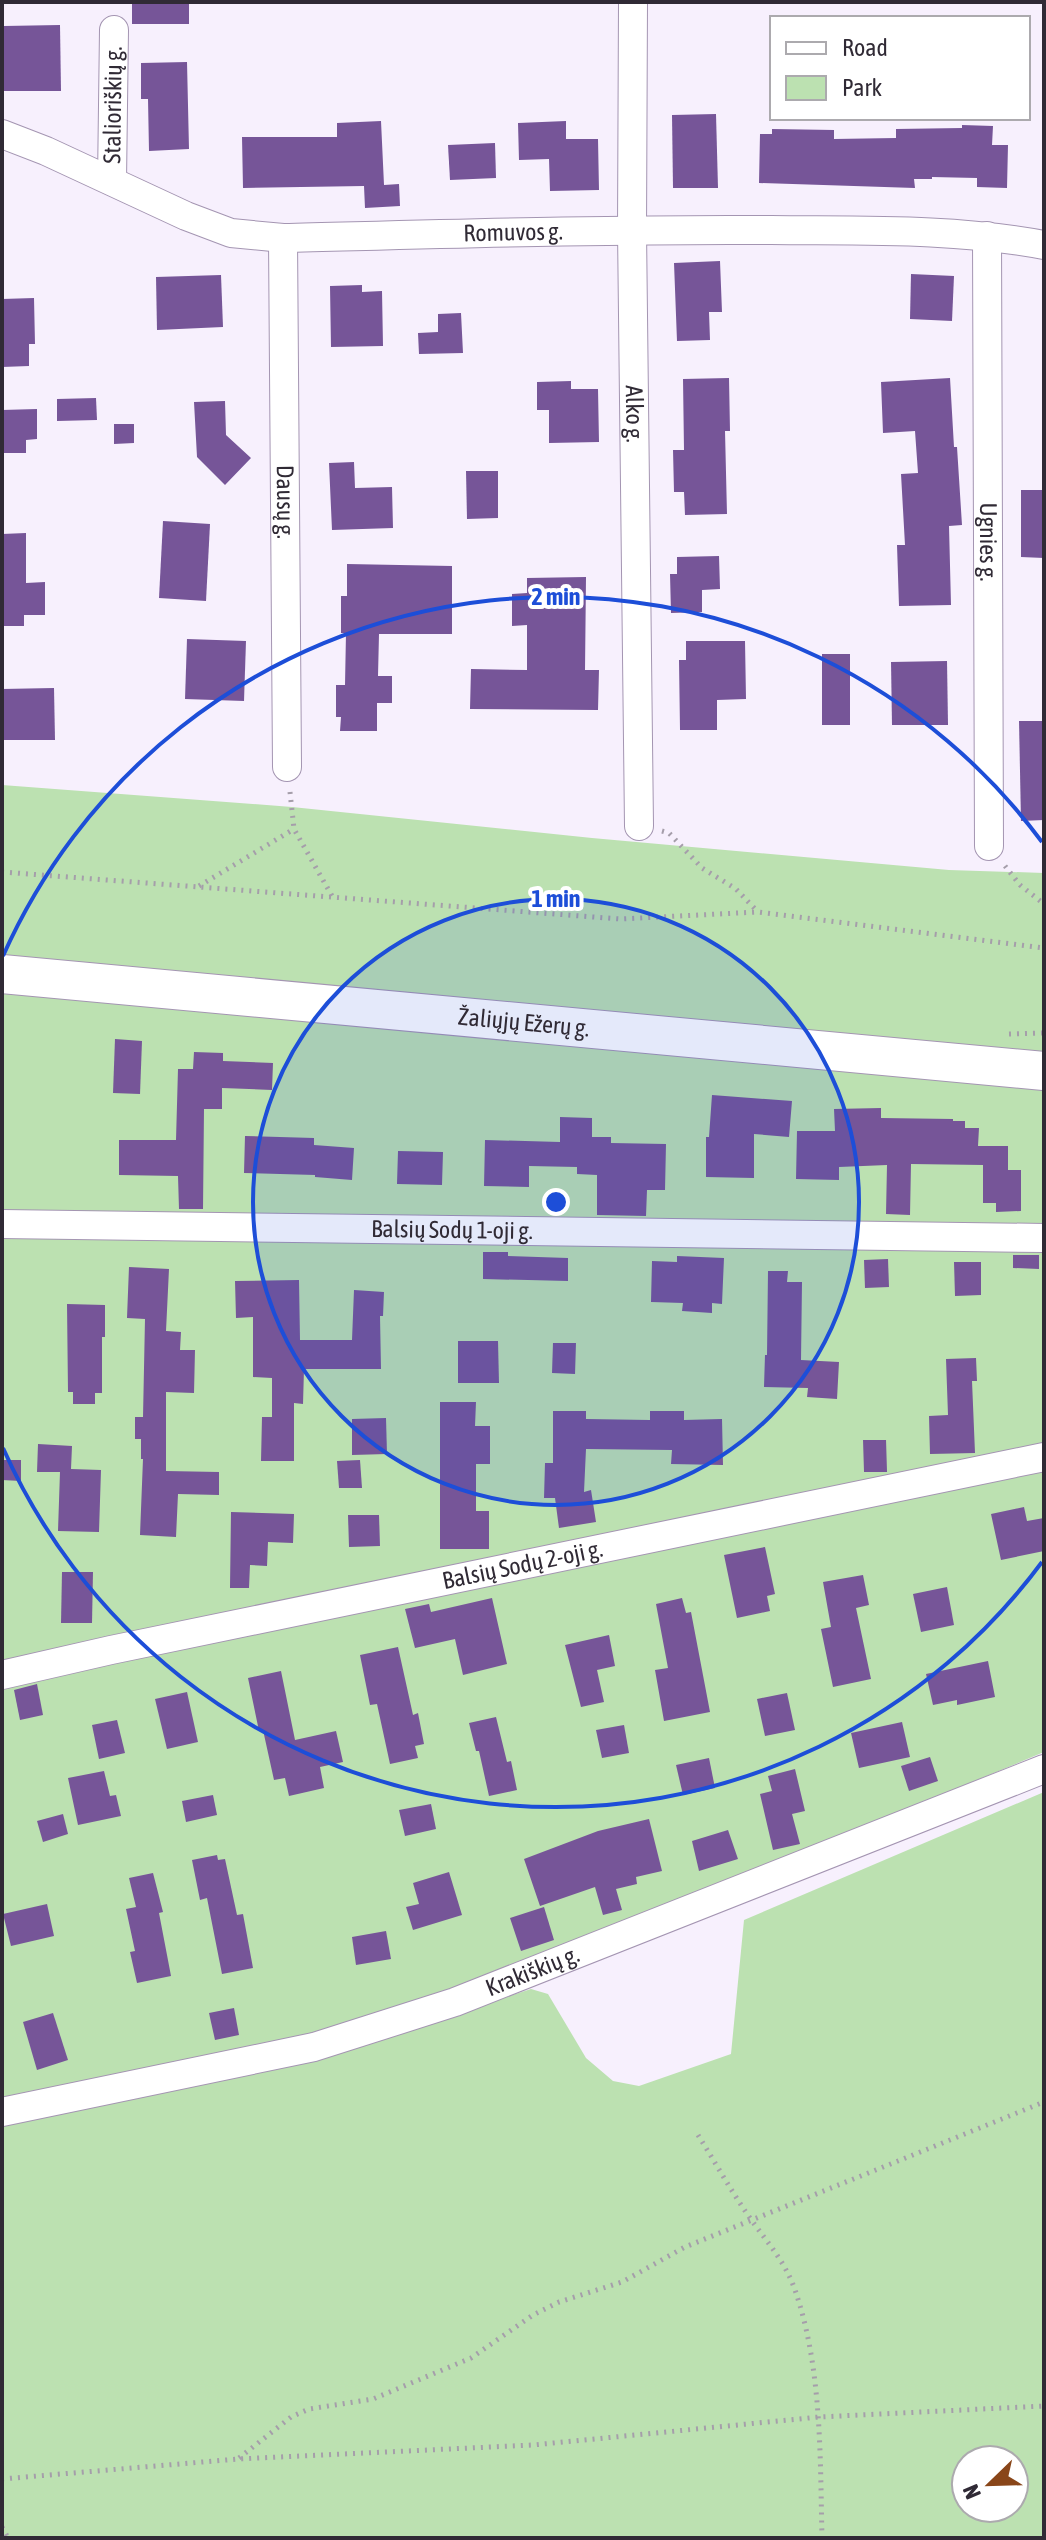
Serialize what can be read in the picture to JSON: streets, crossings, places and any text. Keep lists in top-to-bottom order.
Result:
{
  "streets": {
    "main road": ["Žaliųjų Ežerų g."],
    "street": [
      "Stalioriškių g.",
      "Romuvos g.",
      "Alko g.",
      "Dausų g.",
      "Ugnies g.",
      "Balsių Sodų 1-oji g.",
      "Balsių Sodų 2-oji g.",
      "Krakiškių g."
    ]
  },
  "crossings": [
    ["Stalioriškių g.", "Romuvos g."],
    ["Romuvos g.", "Alko g."],
    ["Romuvos g.", "Dausų g."],
    ["Romuvos g.", "Ugnies g."]
  ],
  "legend": ["Road", "Park"],
  "north": "bottom left",
  "rings": ["2 min", "1 min"]
}
